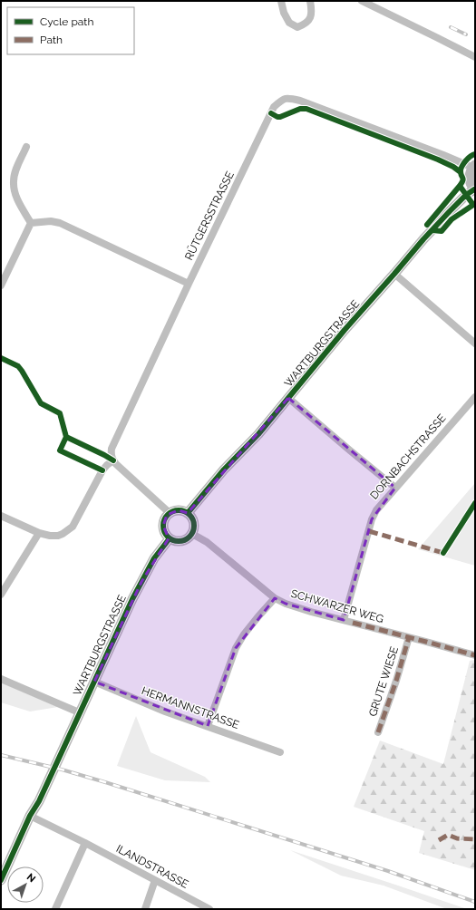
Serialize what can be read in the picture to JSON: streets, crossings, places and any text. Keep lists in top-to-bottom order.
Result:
{
  "streets": {
    "main road": ["WARTBURGSTRASSE"],
    "street": [
      "RÜTGERSSTRASSE",
      "DORNBACHSTRASSE",
      "SCHWARZER WEG",
      "GRUTE WIESE",
      "HERMANNSTRASSE",
      "ILANDSTRASSE"
    ]
  },
  "crossings": [
    ["WARTBURGSTRASSE", "SCHWARZER WEG"],
    ["WARTBURGSTRASSE", "HERMANNSTRASSE"],
    ["WARTBURGSTRASSE", "ILANDSTRASSE"],
    ["DORNBACHSTRASSE", "SCHWARZER WEG"],
    ["SCHWARZER WEG", "GRUTE WIESE"]
  ],
  "legend": ["Cycle path", "Path"],
  "north": "top right"
}
